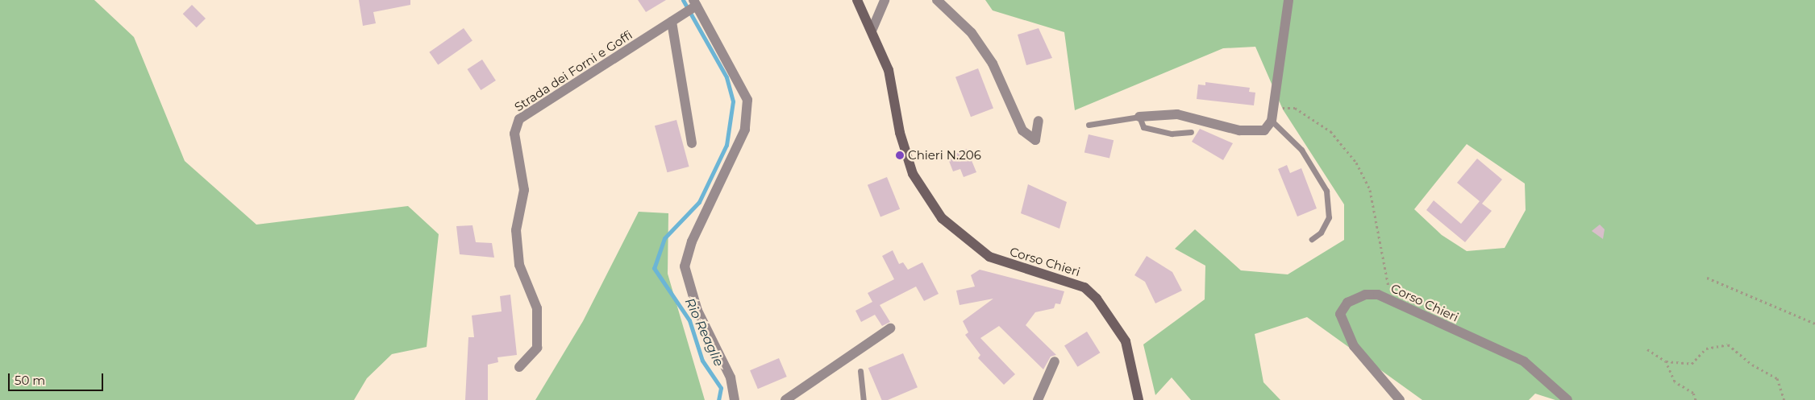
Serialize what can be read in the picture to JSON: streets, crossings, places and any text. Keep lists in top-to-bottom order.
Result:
{
  "streets": {
    "main road": ["Corso Chieri"],
    "street": ["Strada dei Forni e Goffi"]
  },
  "water": ["Rio Reaglie"],
  "places": ["Chieri N.206"],
  "scale_bar": "50 m"
}
